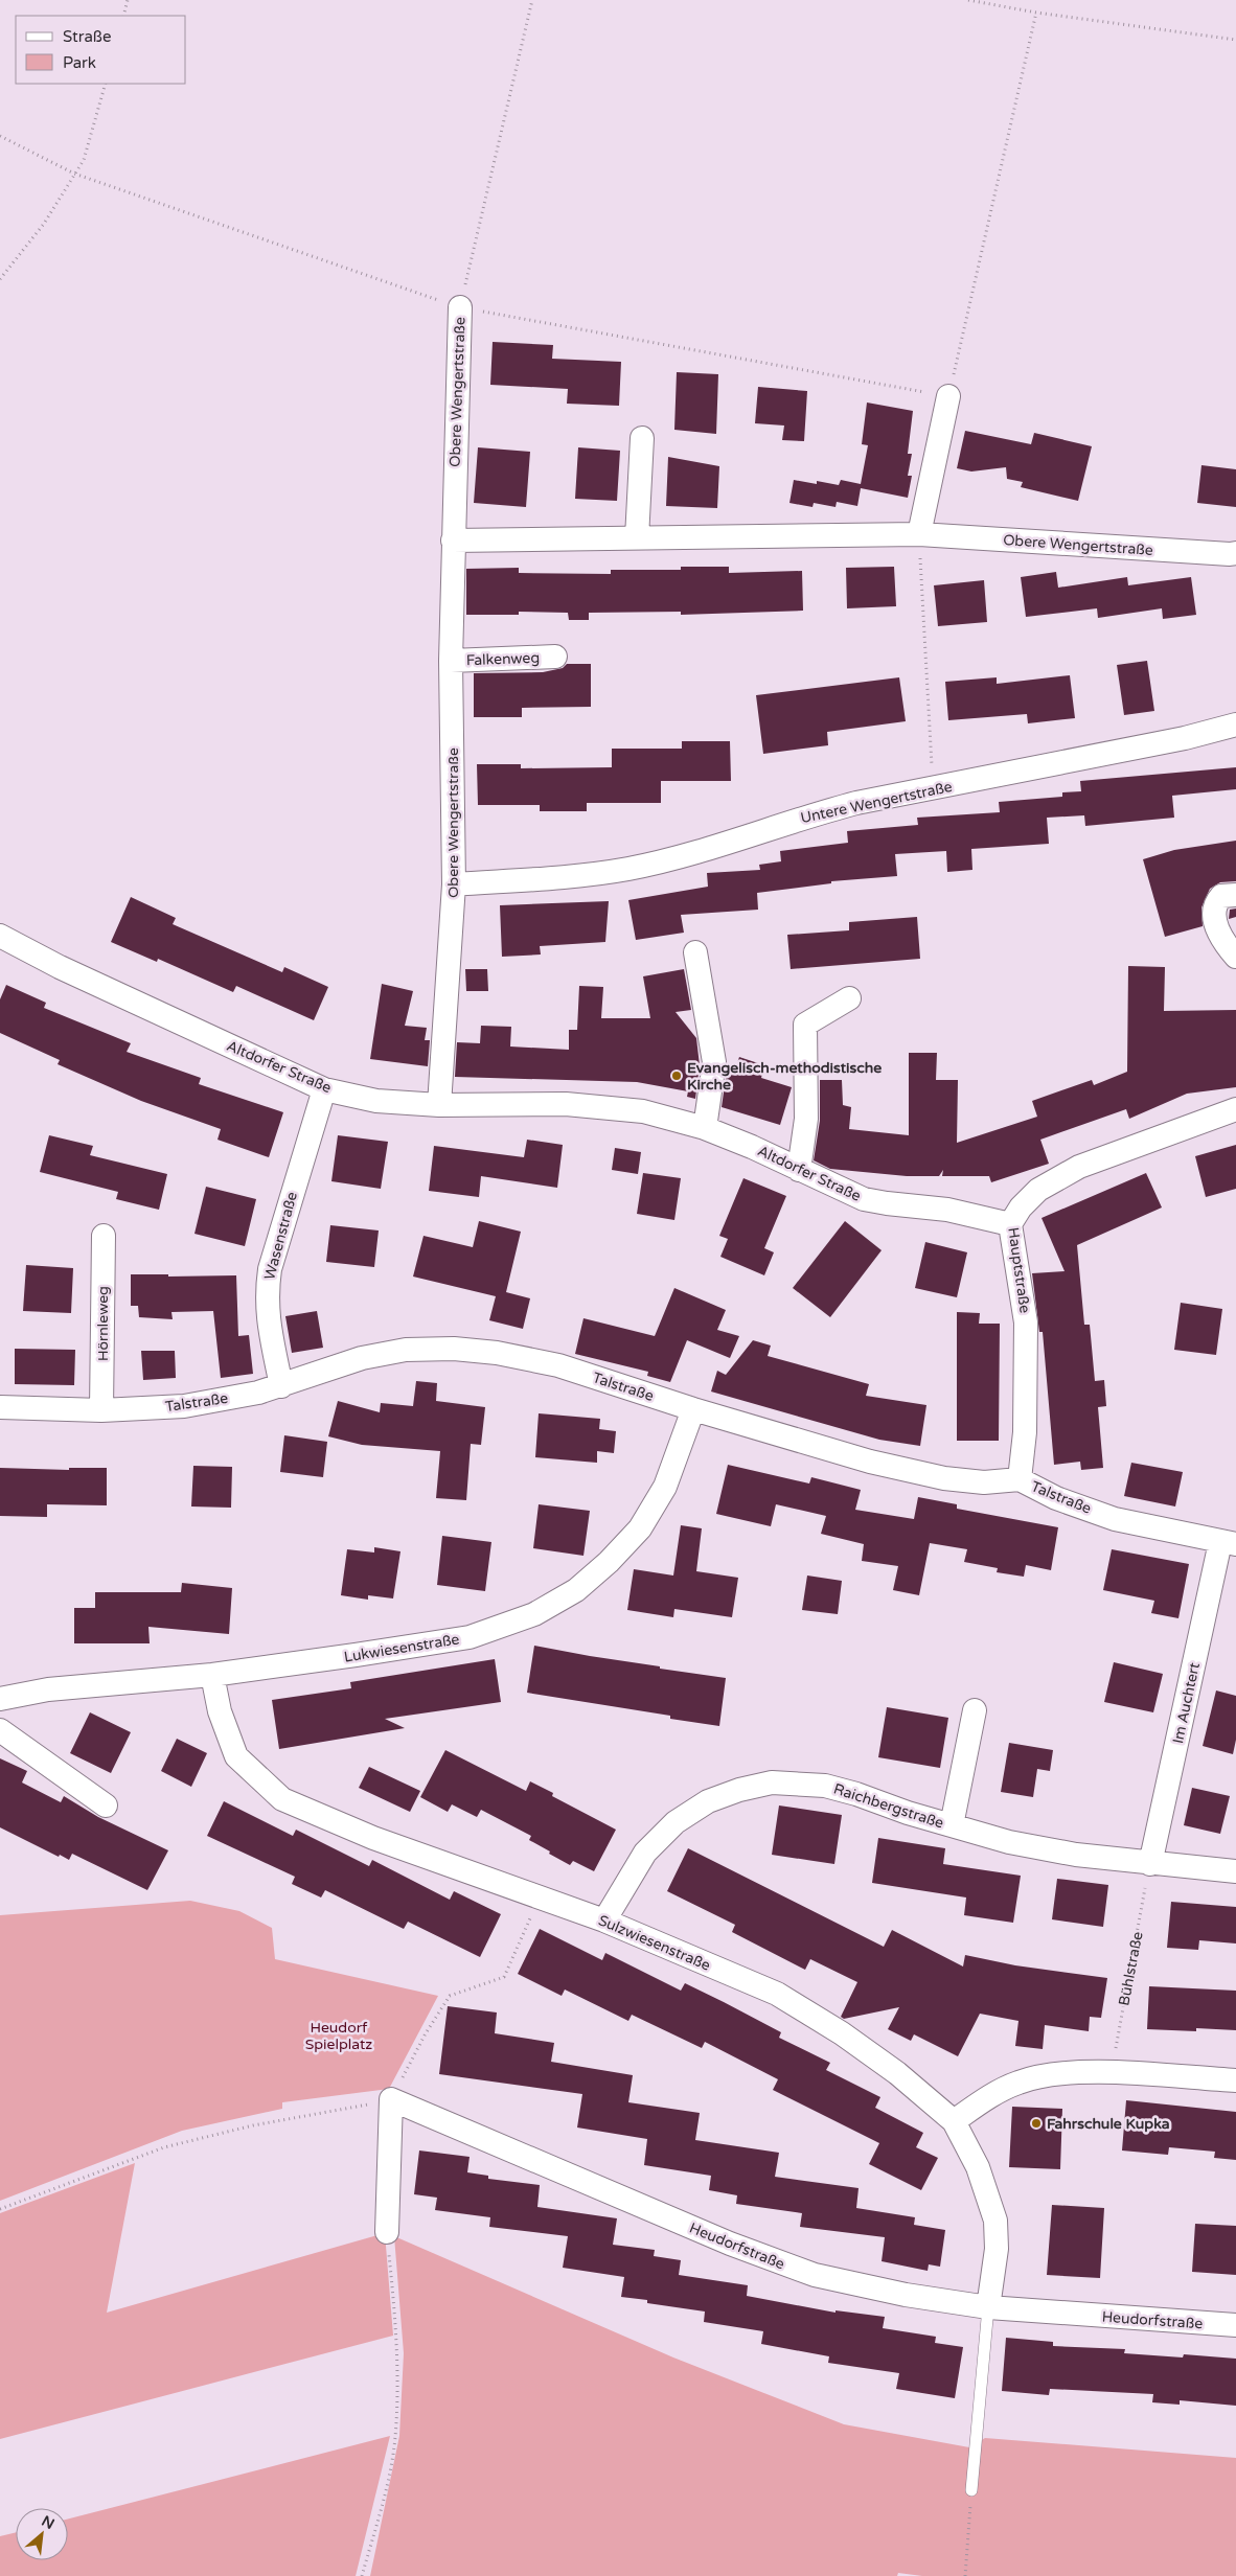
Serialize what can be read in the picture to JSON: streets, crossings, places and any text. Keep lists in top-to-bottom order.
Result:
{
  "streets": {
    "street": [
      "Obere Wengertstraße",
      "Falkenweg",
      "Untere Wengertstraße",
      "Altdorfer Straße",
      "Wasenstraße",
      "Hauptstraße",
      "Hörnleweg",
      "Talstraße",
      "Lukwiesenstraße",
      "Im Auchtert",
      "Raichbergstraße",
      "Sulzwiesenstraße",
      "Heudorfstraße"
    ],
    "path": ["Bühlstraße"]
  },
  "crossings": [
    ["Obere Wengertstraße", "Falkenweg"],
    ["Obere Wengertstraße", "Untere Wengertstraße"],
    ["Obere Wengertstraße", "Altdorfer Straße"],
    ["Altdorfer Straße", "Wasenstraße"],
    ["Altdorfer Straße", "Hauptstraße"],
    ["Wasenstraße", "Talstraße"],
    ["Hauptstraße", "Talstraße"],
    ["Hörnleweg", "Talstraße"],
    ["Talstraße", "Lukwiesenstraße"],
    ["Talstraße", "Im Auchtert"],
    ["Lukwiesenstraße", "Sulzwiesenstraße"],
    ["Im Auchtert", "Raichbergstraße"],
    ["Im Auchtert", "Bühlstraße"],
    ["Raichbergstraße", "Sulzwiesenstraße"],
    ["Raichbergstraße", "Bühlstraße"],
    ["Sulzwiesenstraße", "Heudorfstraße"]
  ],
  "parks": ["Heudorf Spielplatz"],
  "places": ["Evangelisch-methodistische Kirche", "Fahrschule Kupka"],
  "legend": ["Straße", "Park"],
  "north": "top right"
}
